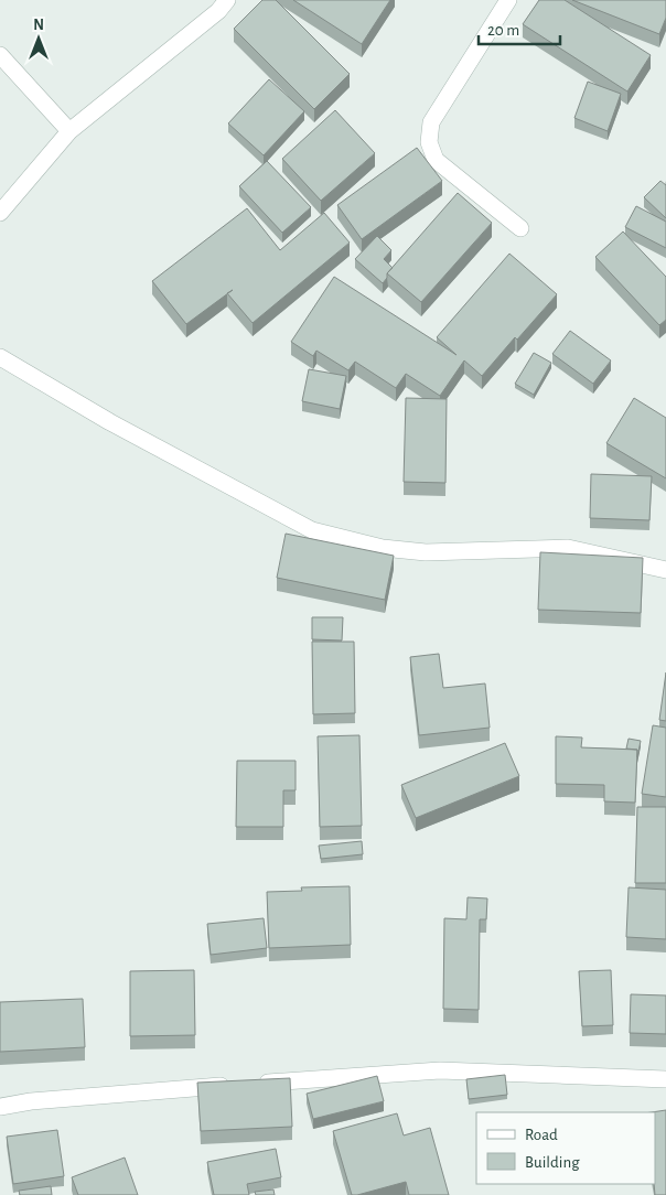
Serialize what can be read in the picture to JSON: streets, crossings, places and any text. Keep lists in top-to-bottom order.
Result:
{
  "legend": ["Road", "Building"],
  "scale_bar": "20 m",
  "north": "top"
}
